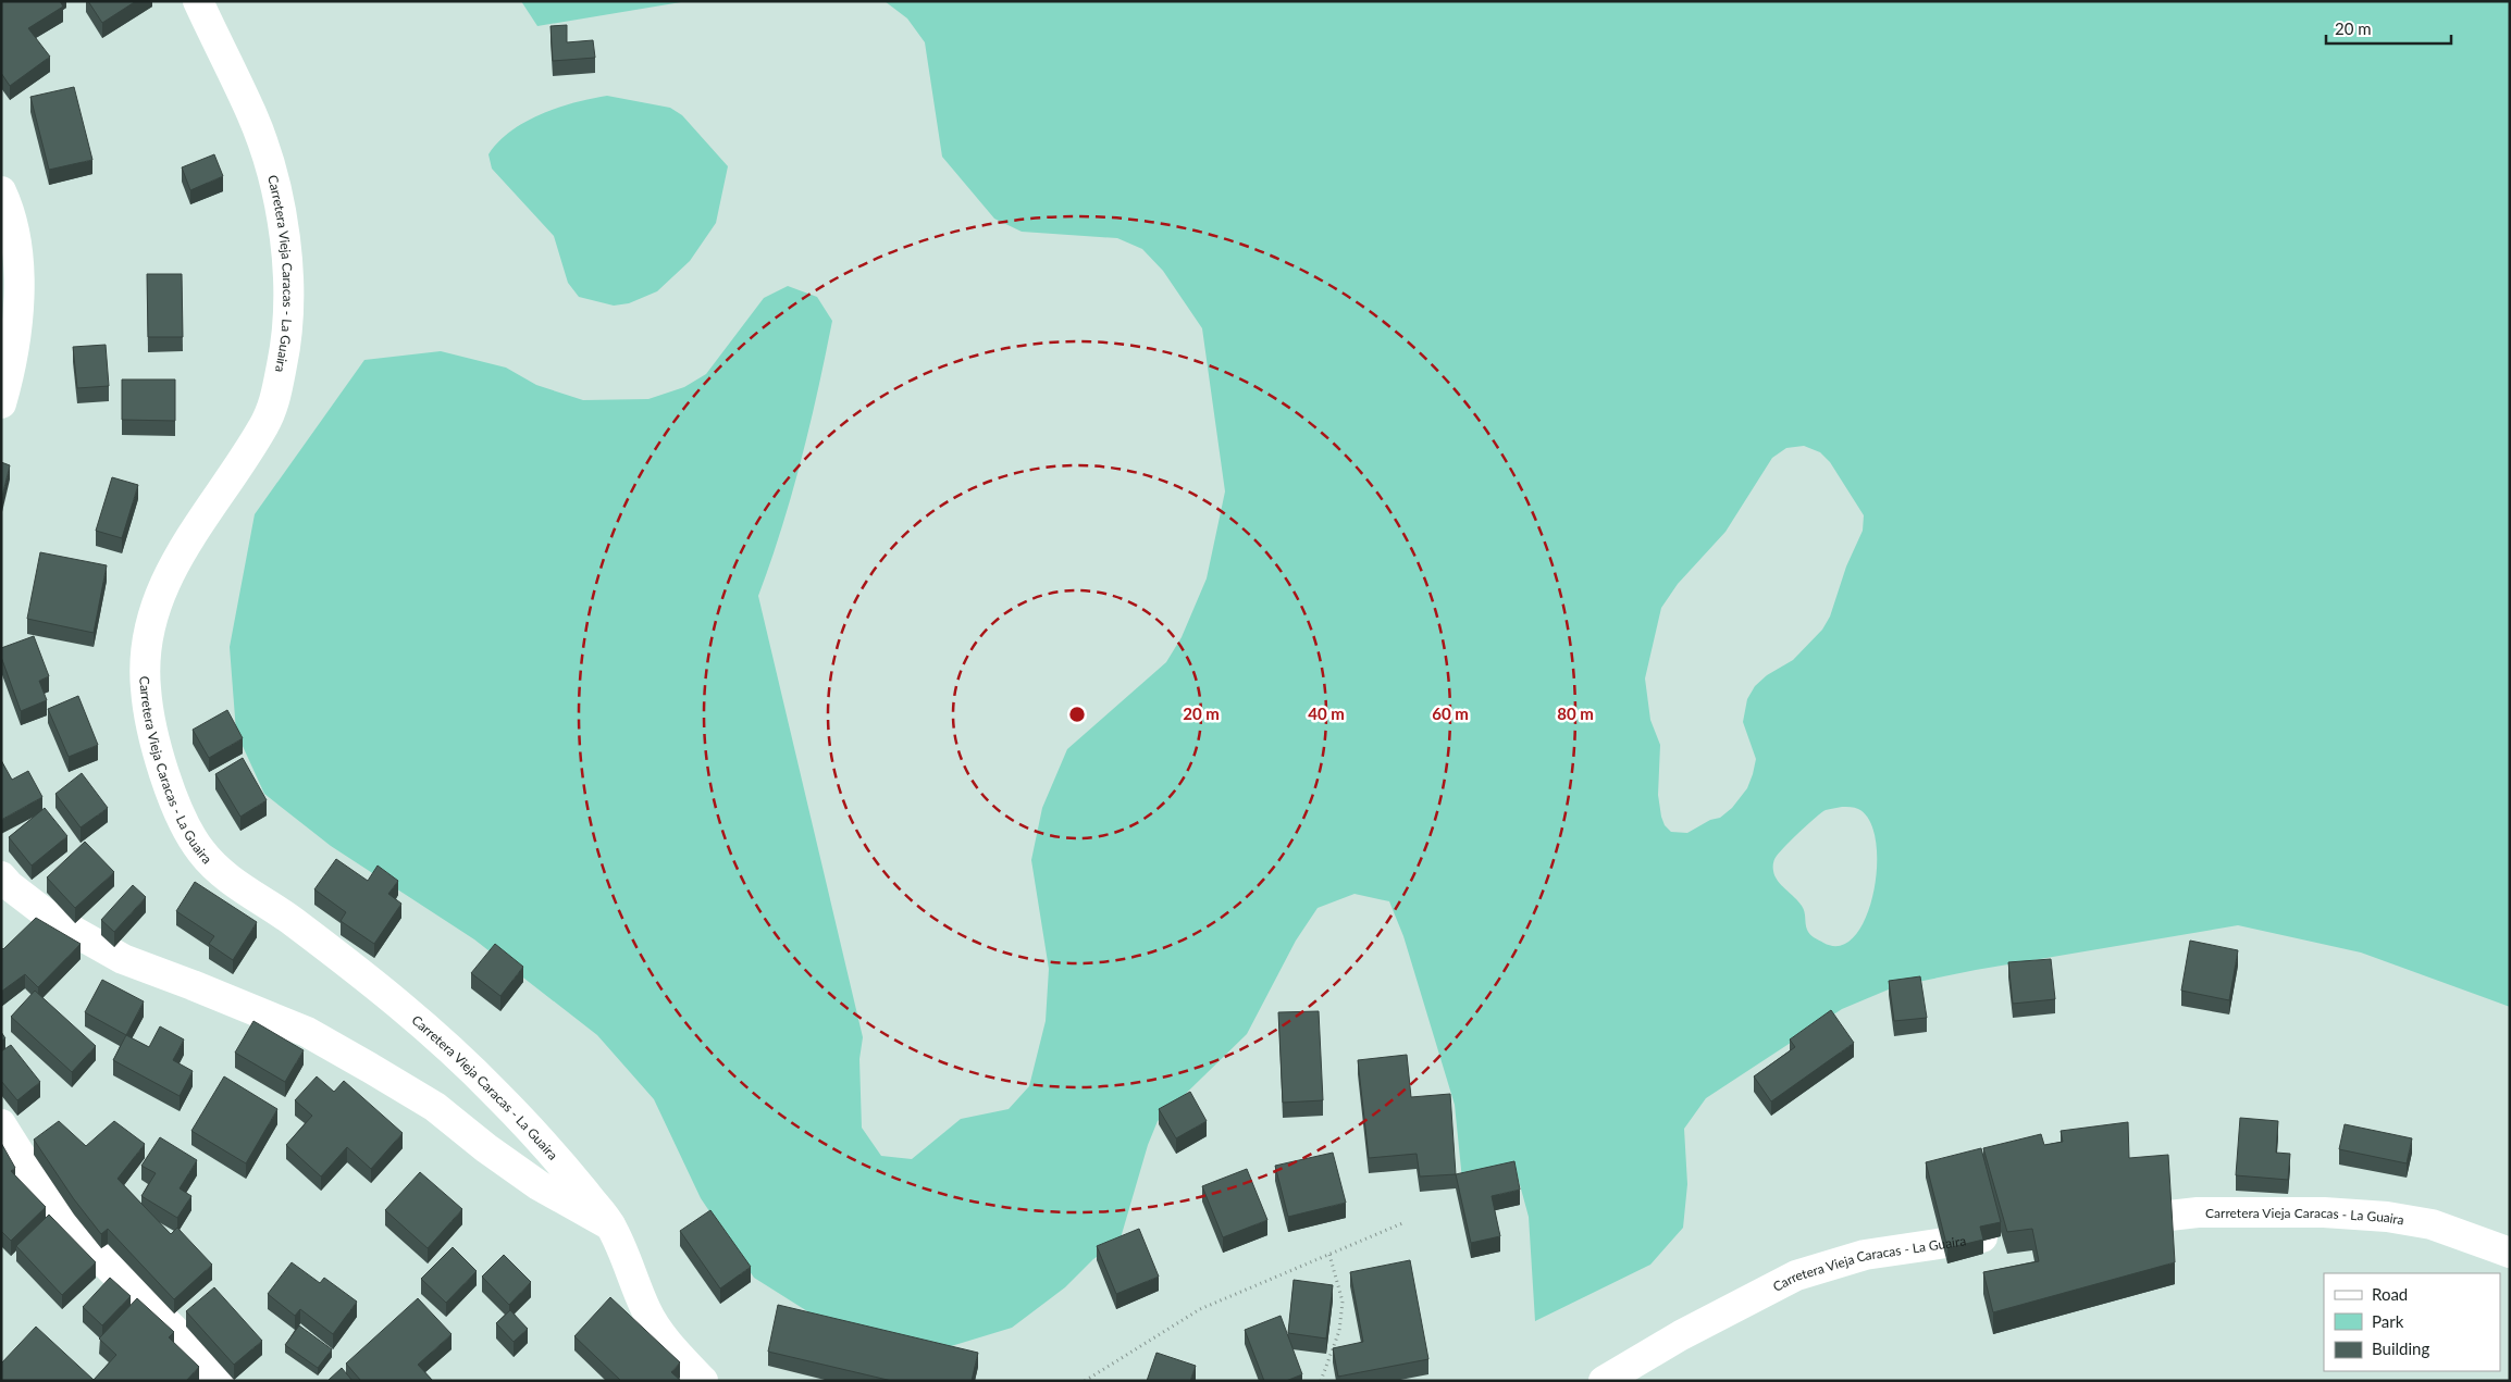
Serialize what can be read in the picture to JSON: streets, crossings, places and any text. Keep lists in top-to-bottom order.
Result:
{
  "streets": {
    "main road": ["Carretera Vieja Caracas - La Guaira"]
  },
  "legend": ["Road", "Park", "Building"],
  "scale_bar": "20 m",
  "rings": [
    "20 m",
    "40 m",
    "60 m",
    "80 m"
  ]
}
